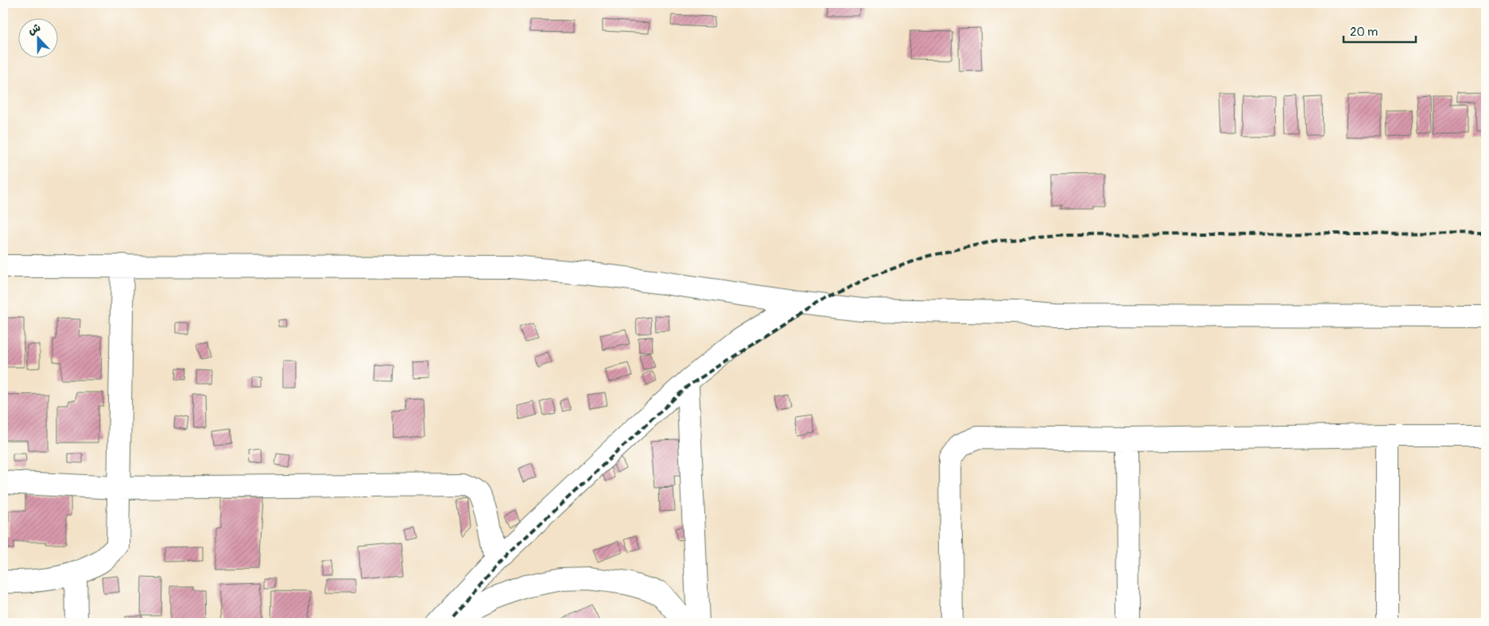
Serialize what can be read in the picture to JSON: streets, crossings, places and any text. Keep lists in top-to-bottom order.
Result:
{
  "scale_bar": "20 m",
  "north": "top"
}
